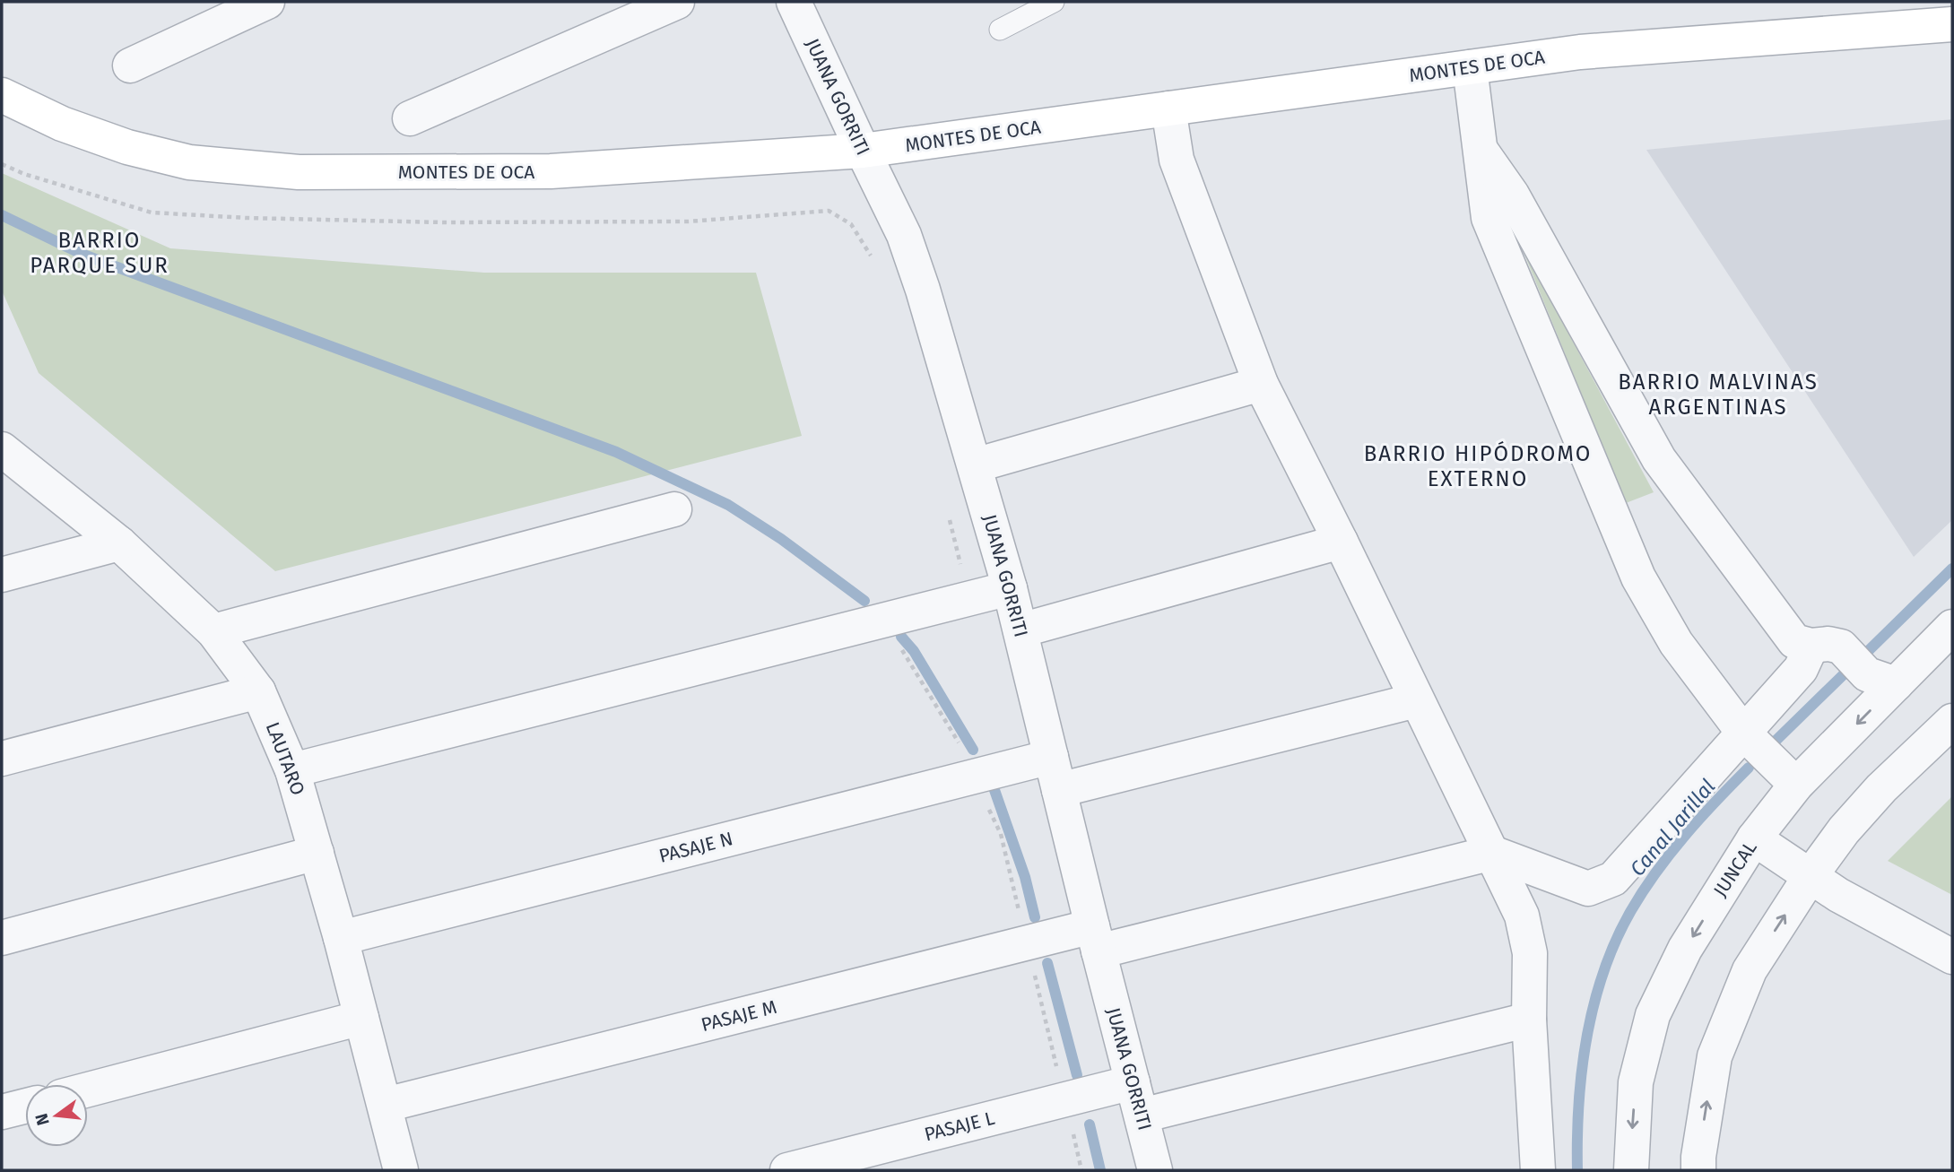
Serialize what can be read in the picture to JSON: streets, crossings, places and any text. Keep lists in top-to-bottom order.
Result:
{
  "streets": {
    "main road": ["MONTES DE OCA"],
    "street": [
      "JUANA GORRITI",
      "LAUTARO",
      "PASAJE N",
      "JUNCAL",
      "PASAJE M",
      "PASAJE L"
    ]
  },
  "crossings": [
    ["MONTES DE OCA", "JUANA GORRITI"],
    ["JUANA GORRITI", "PASAJE N"],
    ["JUANA GORRITI", "PASAJE M"],
    ["JUANA GORRITI", "PASAJE L"],
    ["LAUTARO", "PASAJE N"],
    ["LAUTARO", "PASAJE M"]
  ],
  "districts": ["BARRIO PARQUE SUR", "BARRIO MALVINAS ARGENTINAS", "BARRIO HIPÓDROMO EXTERNO"],
  "water": ["Canal Jarillal"],
  "north": "left"
}
